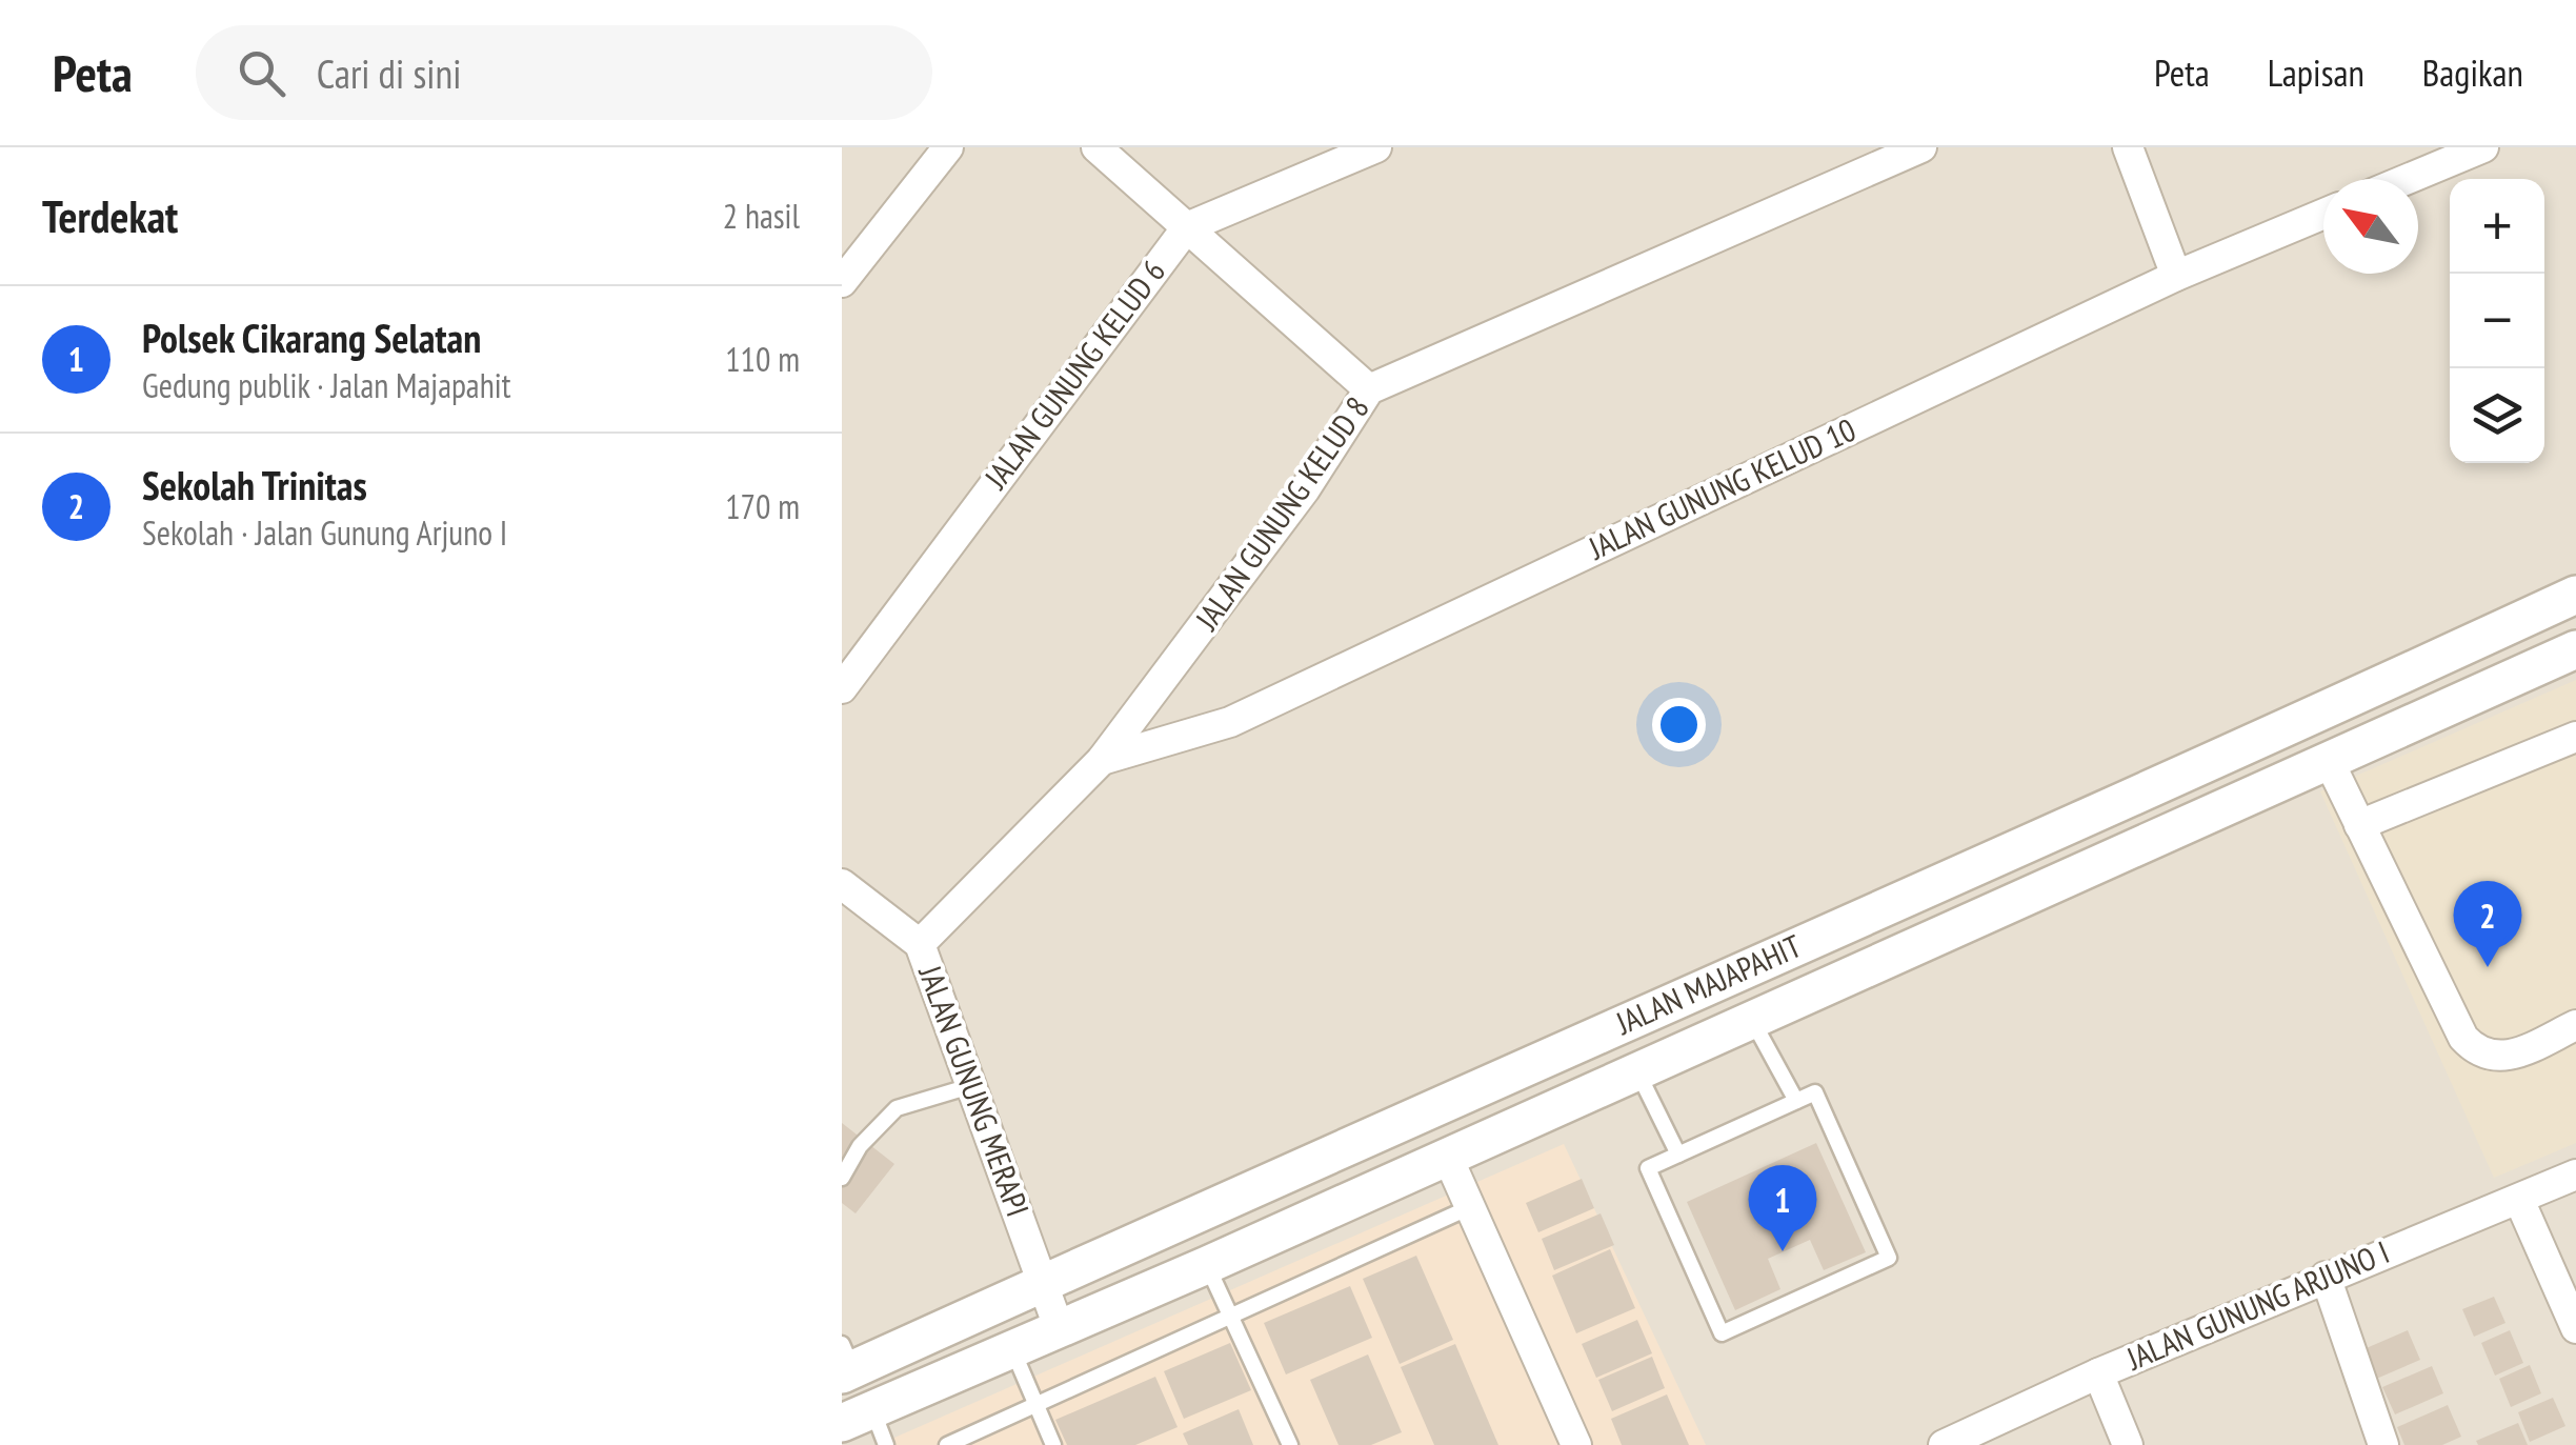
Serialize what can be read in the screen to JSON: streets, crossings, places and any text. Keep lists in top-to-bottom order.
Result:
{
  "streets": {
    "street": [
      "JALAN GUNUNG KELUD 6",
      "JALAN GUNUNG KELUD 10",
      "JALAN GUNUNG KELUD 8",
      "JALAN MAJAPAHIT",
      "JALAN GUNUNG MERAPI",
      "JALAN GUNUNG ARJUNO I"
    ]
  },
  "crossings": [
    ["JALAN GUNUNG KELUD 10", "JALAN GUNUNG KELUD 8"],
    ["JALAN GUNUNG KELUD 8", "JALAN GUNUNG MERAPI"],
    ["JALAN MAJAPAHIT", "JALAN GUNUNG MERAPI"]
  ],
  "north": "top left",
  "page": {
    "header": "Peta",
    "search": "Cari di sini",
    "nav": ["Peta", "Lapisan", "Bagikan"],
    "heading": ["Terdekat", "2 hasil"],
    "map_buttons": ["+", "−"],
    "list": [
      {
        "mark": "1",
        "name": "Polsek Cikarang Selatan",
        "note": "Gedung publik · Jalan Majapahit",
        "value": "110 m"
      },
      {
        "mark": "2",
        "name": "Sekolah Trinitas",
        "note": "Sekolah · Jalan Gunung Arjuno I",
        "value": "170 m"
      }
    ],
    "pins": ["2", "1"]
  }
}
